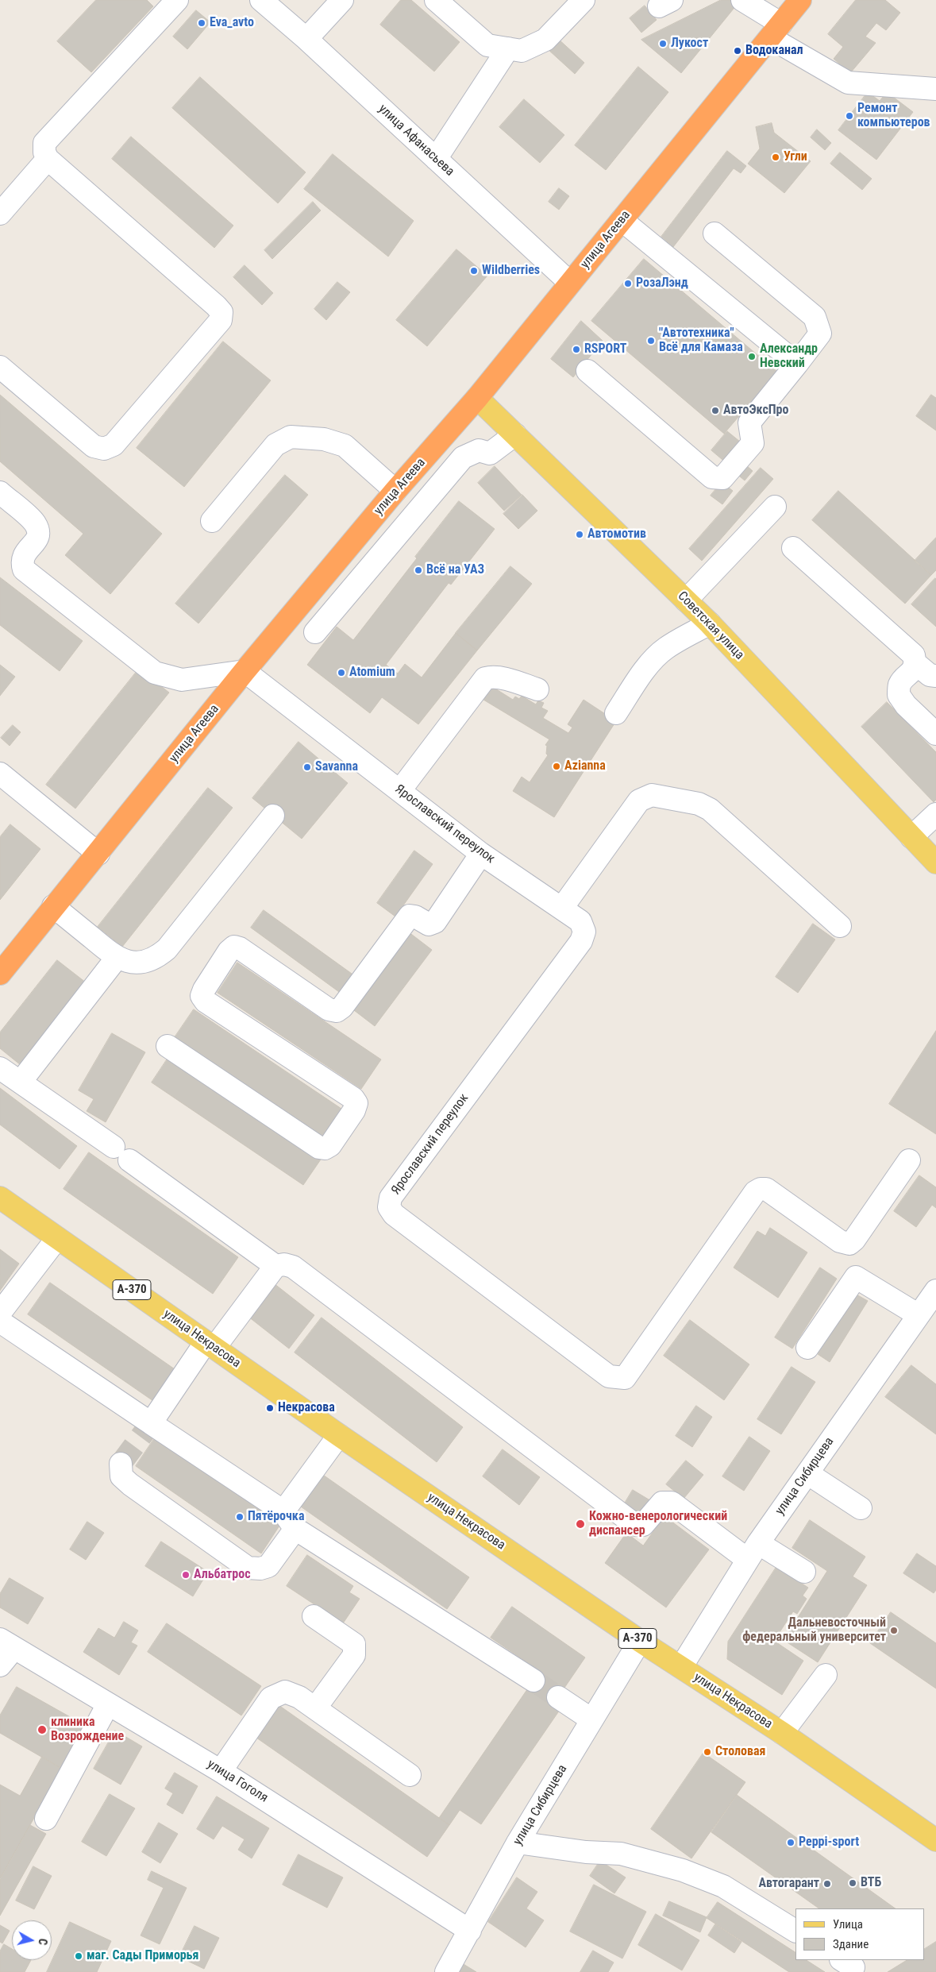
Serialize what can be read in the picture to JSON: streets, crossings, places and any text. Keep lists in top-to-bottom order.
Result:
{
  "streets": {
    "highway": ["улица Агеева"],
    "main road": ["Советская улица", "А-370", "улица Некрасова"],
    "street": [
      "улица Афанасьева",
      "Ярославский переулок",
      "улица Сибирцева",
      "улица Гоголя"
    ]
  },
  "crossings": [
    ["улица Афанасьева", "улица Агеева"],
    ["улица Агеева", "Советская улица"],
    ["улица Агеева", "Ярославский переулок"],
    ["улица Некрасова", "улица Сибирцева"],
    ["улица Сибирцева", "улица Гоголя"]
  ],
  "places": [
    "Eva_avto",
    "Лукост",
    "Водоканал",
    "Ремонт компьютеров",
    "Угли",
    "Wildberries",
    "РозаЛэнд",
    "\"Автотехника\" Всё для Камаза",
    "RSPORT",
    "Александр Невский",
    "АвтоЭксПро",
    "Автомотив",
    "Всё на УАЗ",
    "Atomium",
    "Azianna",
    "Savanna",
    "Некрасова",
    "Пятёрочка",
    "Кожно-венерологический диспансер",
    "Альбатрос",
    "Дальневосточный федеральный университет",
    "клиника Возрождение",
    "Столовая",
    "Peppi-sport",
    "ВТБ",
    "Автогарант",
    "маг. Сады Приморья"
  ],
  "legend": ["Улица", "Здание"],
  "north": "right"
}
